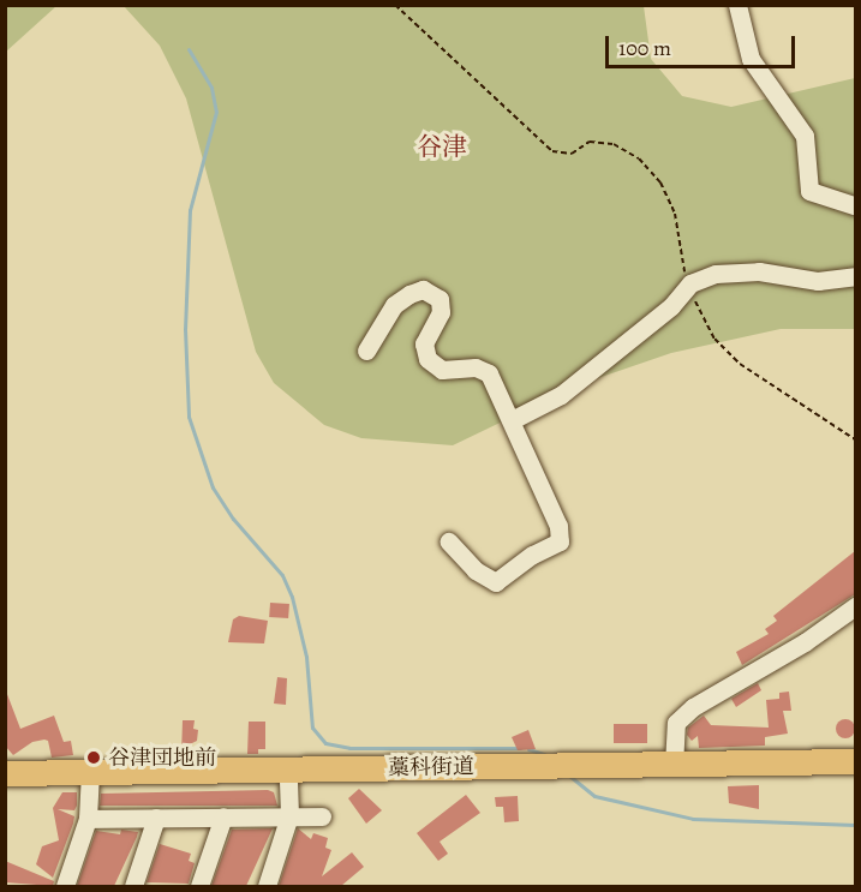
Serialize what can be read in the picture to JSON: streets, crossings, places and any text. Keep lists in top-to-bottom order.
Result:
{
  "streets": {
    "highway": ["藁科街道"]
  },
  "districts": ["谷津"],
  "places": ["谷津団地前"],
  "scale_bar": "100 m"
}
